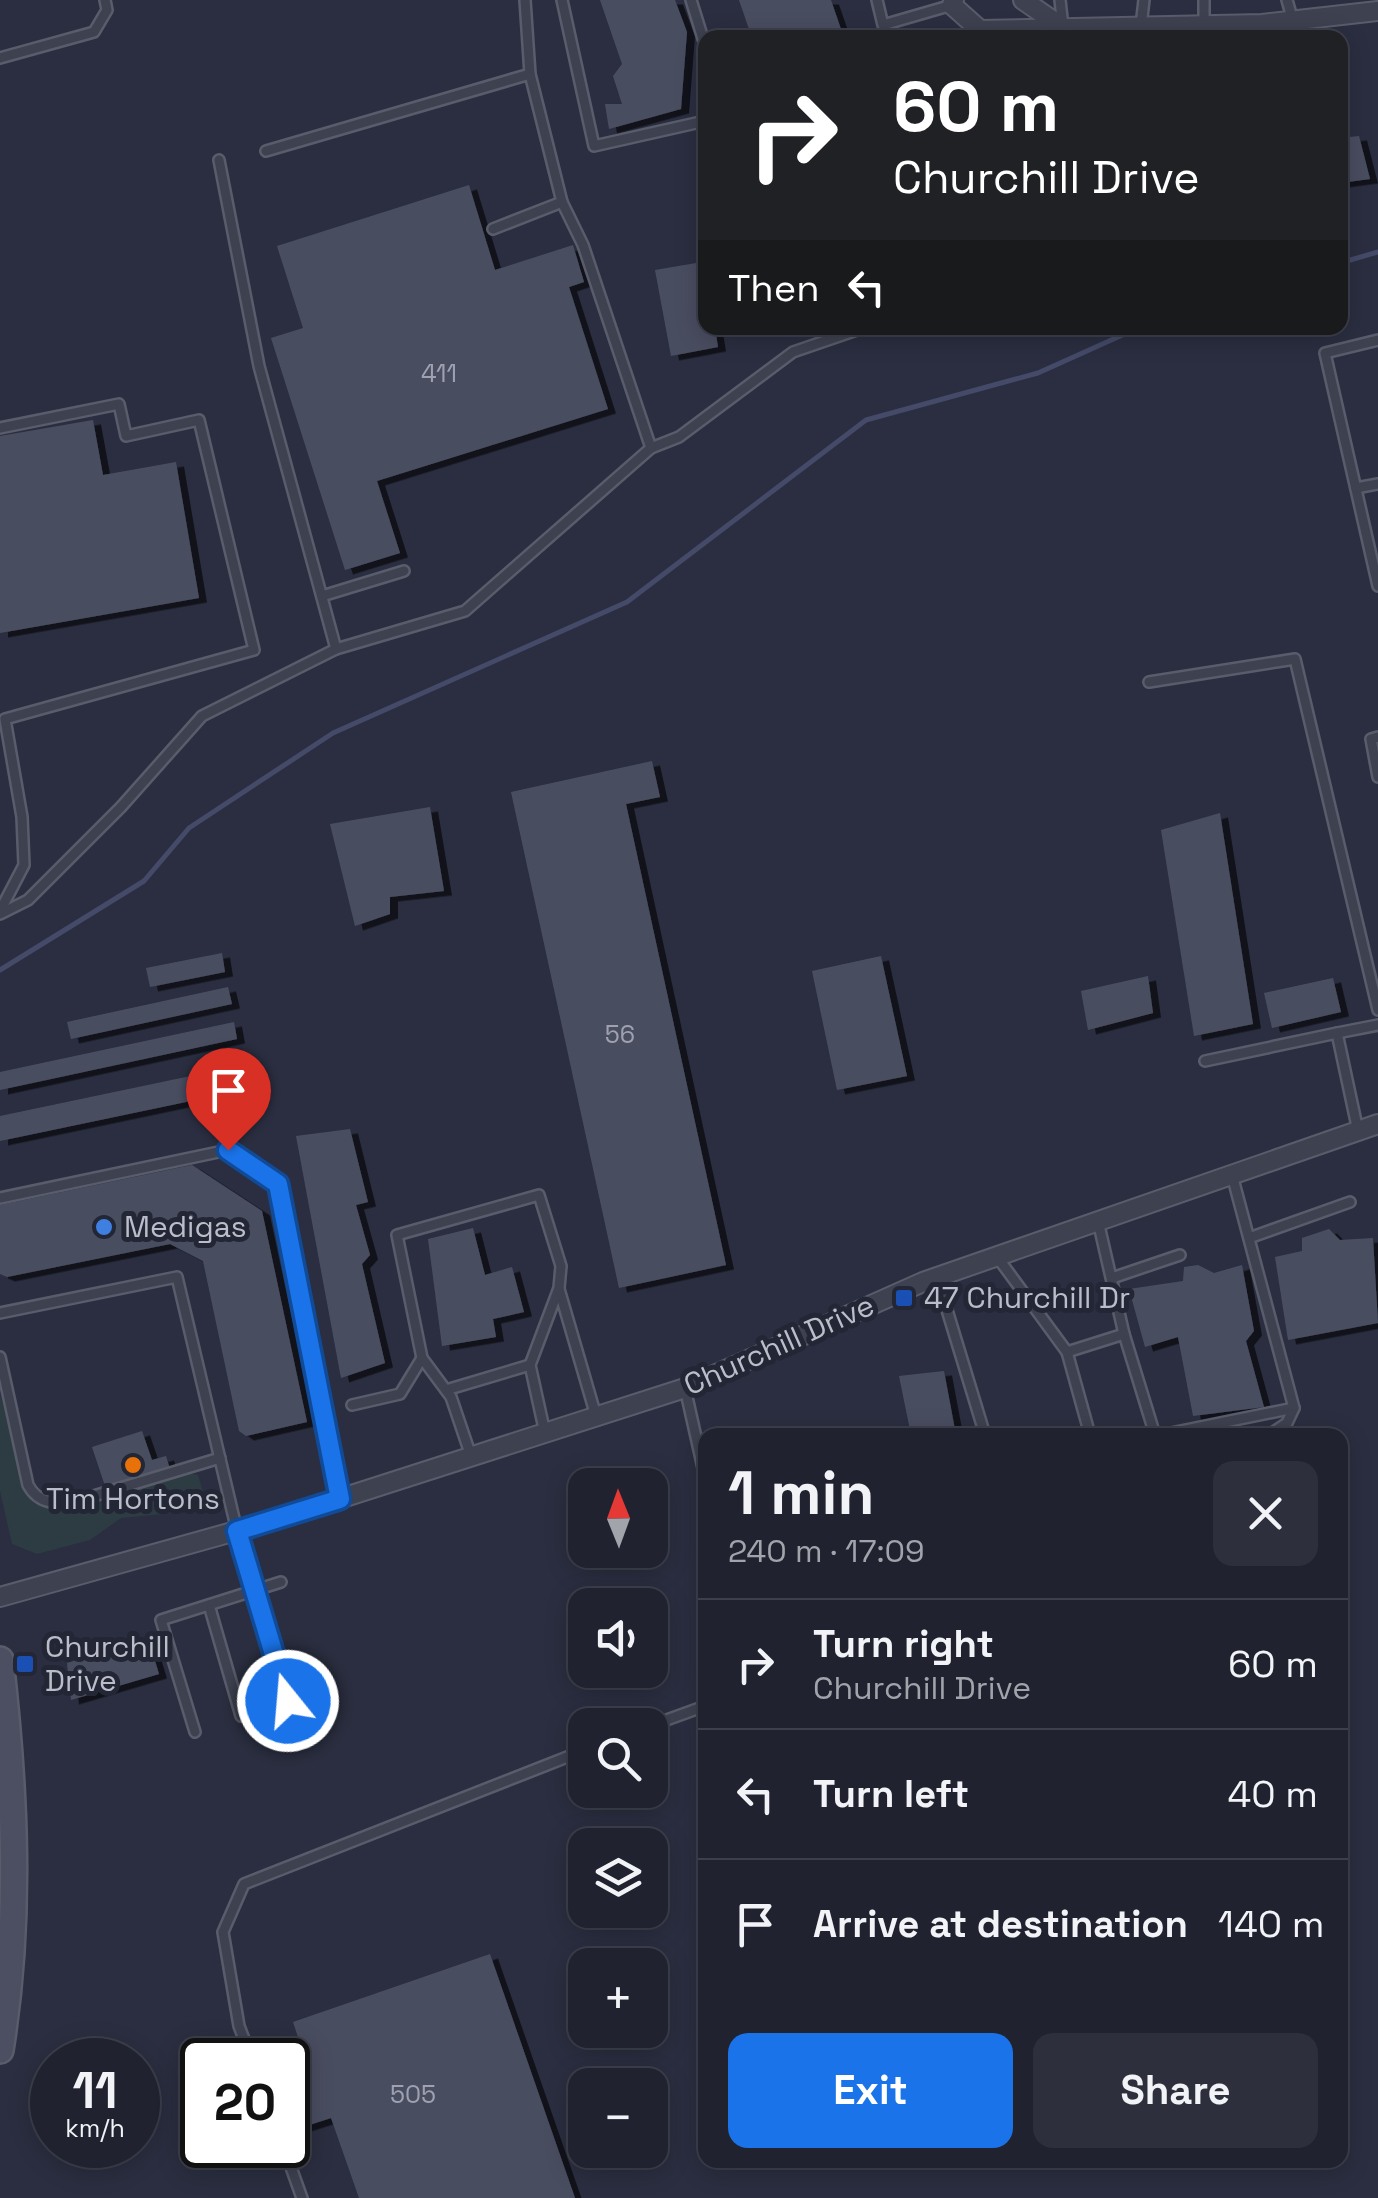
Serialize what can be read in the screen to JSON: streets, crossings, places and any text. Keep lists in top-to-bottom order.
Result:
{
  "streets": {
    "street": ["Churchill Drive"]
  },
  "places": {
    "other": ["Medigas", "Tim Hortons"],
    "transit": ["47 Churchill Dr", "Churchill Drive"]
  },
  "house_numbers": ["411", "56", "505"],
  "north": "top",
  "page": {
    "turn": ["60 m", "Churchill Drive"],
    "then": "Then",
    "heading": ["1 min", "240 m · 17:09"],
    "map_buttons": ["+", "−"],
    "list": [
      {
        "name": "Turn right",
        "note": "Churchill Drive",
        "value": "60 m"
      },
      {
        "name": "Turn left",
        "value": "40 m"
      },
      {
        "name": "Arrive at destination",
        "value": "140 m"
      }
    ],
    "buttons": ["Exit", "Share"],
    "speed": "11 km/h",
    "limit": "20"
  }
}
